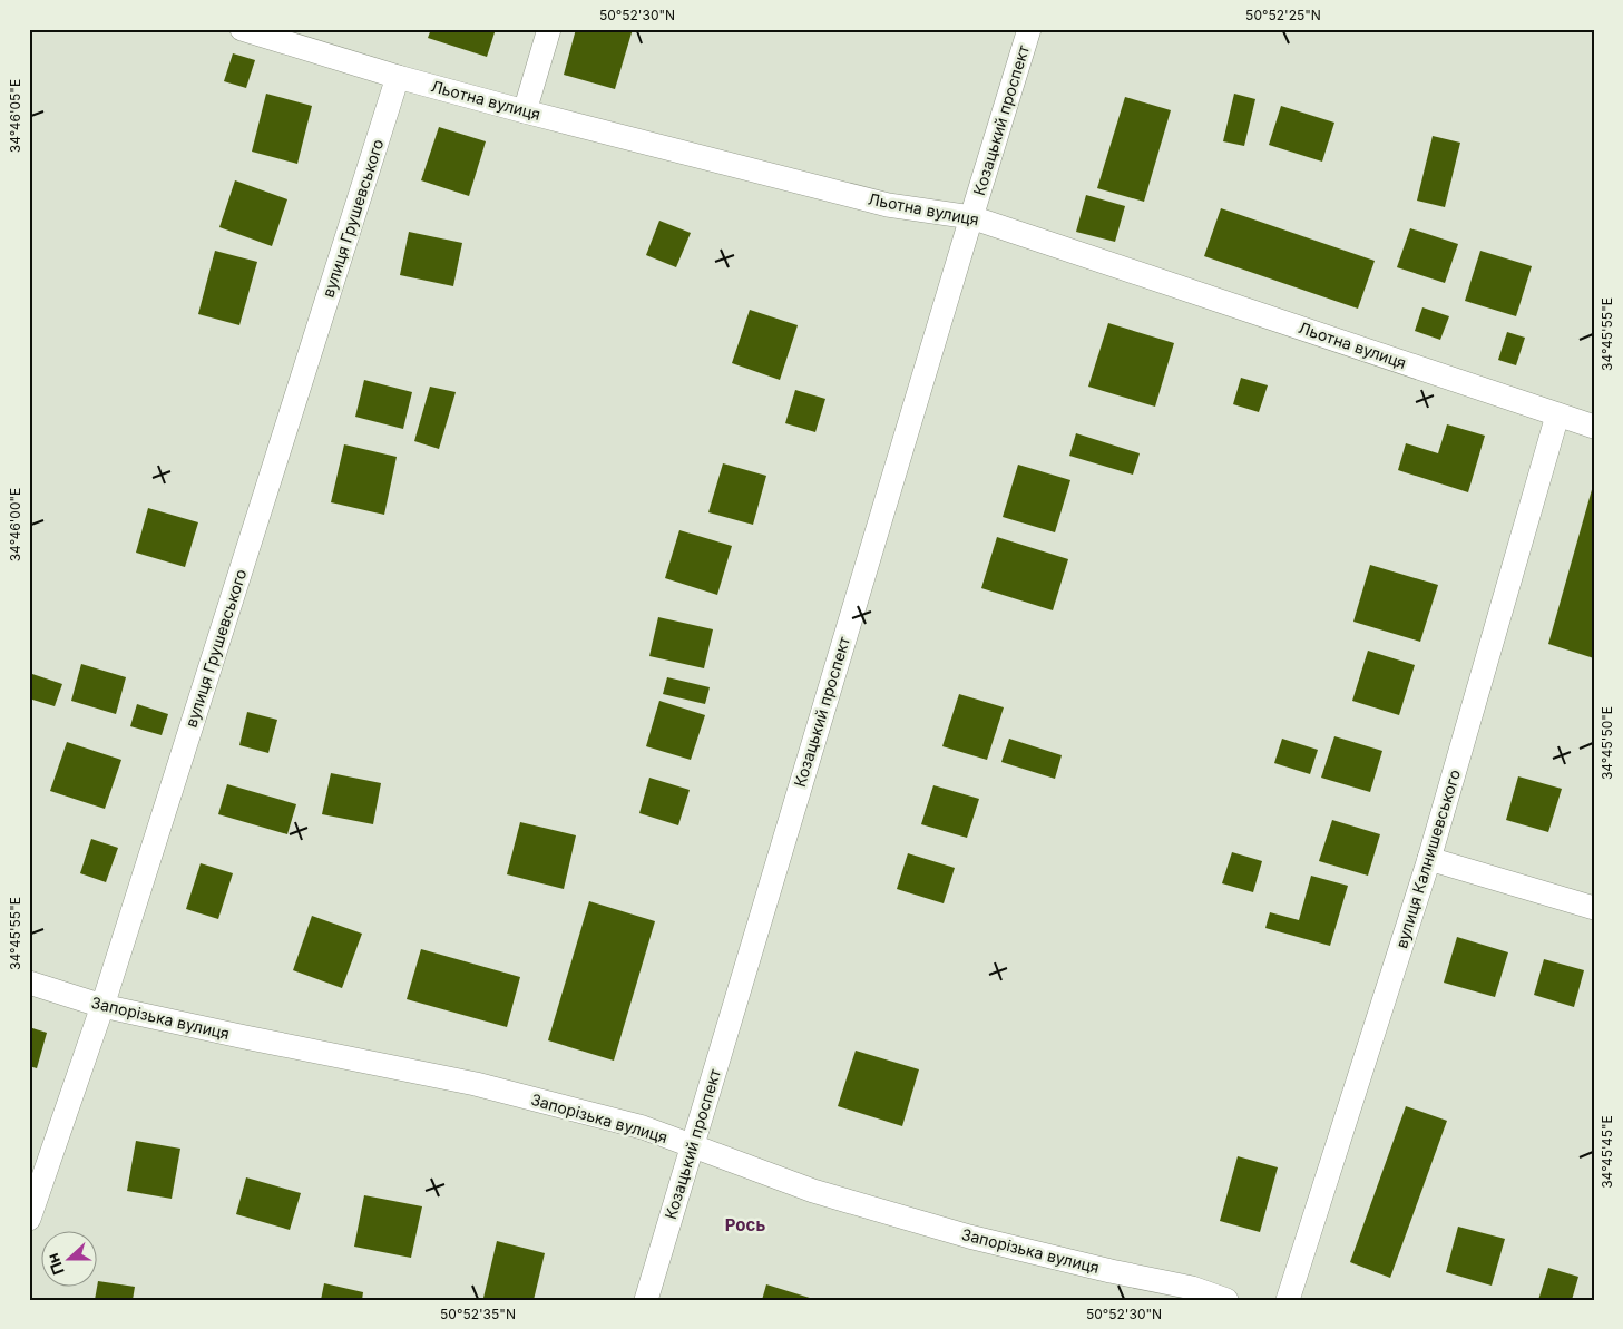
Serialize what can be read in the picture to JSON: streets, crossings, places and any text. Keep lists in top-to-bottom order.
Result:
{
  "streets": {
    "street": [
      "Льотна вулиця",
      "Козацький проспект",
      "вулиця Грушевського",
      "вулиця Калнишевського",
      "Запорізька вулиця"
    ]
  },
  "crossings": [
    ["Льотна вулиця", "Козацький проспект"],
    ["Льотна вулиця", "вулиця Грушевського"],
    ["Льотна вулиця", "вулиця Калнишевського"],
    ["Козацький проспект", "Запорізька вулиця"],
    ["вулиця Грушевського", "Запорізька вулиця"]
  ],
  "districts": ["Рось"],
  "north": "left",
  "coordinates": [
    "50°52'30\"N",
    "50°52'25\"N",
    "34°46'05\"E",
    "34°45'55\"E",
    "34°46'00\"E",
    "34°45'50\"E",
    "34°45'45\"E",
    "50°52'35\"N"
  ]
}
